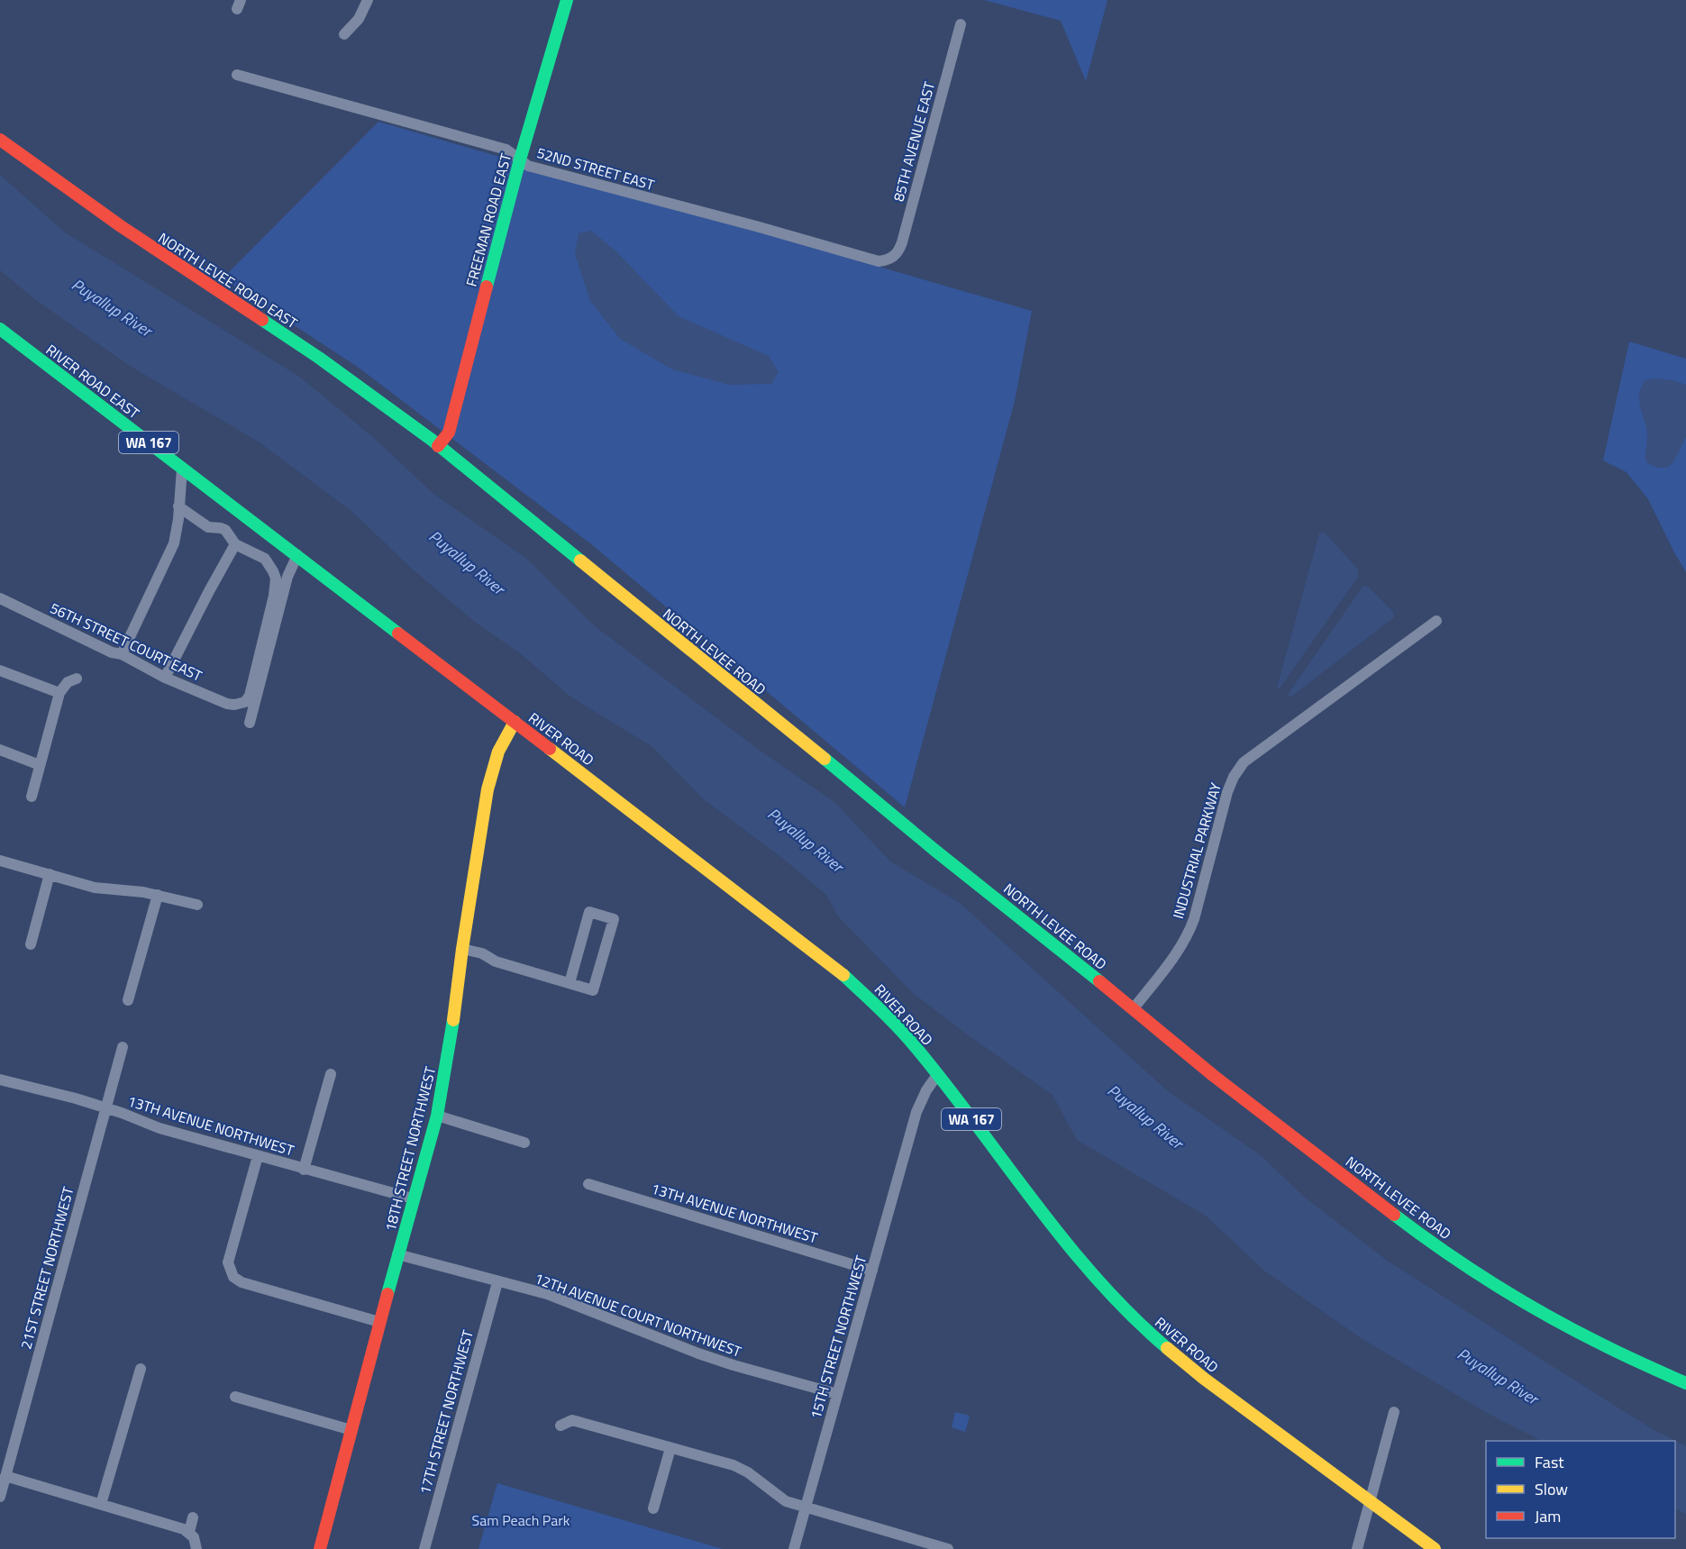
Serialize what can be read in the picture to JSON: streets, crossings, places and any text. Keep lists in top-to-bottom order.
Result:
{
  "streets": {
    "street": [
      "85TH AVENUE EAST",
      "52ND STREET EAST",
      "FREEMAN ROAD EAST",
      "NORTH LEVEE ROAD EAST",
      "RIVER ROAD EAST",
      "WA 167",
      "56TH STREET COURT EAST",
      "NORTH LEVEE ROAD",
      "RIVER ROAD",
      "INDUSTRIAL PARKWAY",
      "13TH AVENUE NORTHWEST",
      "18TH STREET NORTHWEST",
      "21ST STREET NORTHWEST",
      "12TH AVENUE COURT NORTHWEST",
      "15TH STREET NORTHWEST",
      "17TH STREET NORTHWEST"
    ]
  },
  "crossings": [
    ["85TH AVENUE EAST", "52ND STREET EAST"],
    ["52ND STREET EAST", "FREEMAN ROAD EAST"],
    ["FREEMAN ROAD EAST", "NORTH LEVEE ROAD EAST"],
    ["FREEMAN ROAD EAST", "NORTH LEVEE ROAD"],
    ["NORTH LEVEE ROAD EAST", "NORTH LEVEE ROAD"],
    ["RIVER ROAD EAST", "RIVER ROAD"],
    ["NORTH LEVEE ROAD", "INDUSTRIAL PARKWAY"],
    ["RIVER ROAD", "18TH STREET NORTHWEST"],
    ["RIVER ROAD", "15TH STREET NORTHWEST"],
    ["13TH AVENUE NORTHWEST", "18TH STREET NORTHWEST"],
    ["13TH AVENUE NORTHWEST", "21ST STREET NORTHWEST"],
    ["13TH AVENUE NORTHWEST", "15TH STREET NORTHWEST"],
    ["18TH STREET NORTHWEST", "12TH AVENUE COURT NORTHWEST"],
    ["12TH AVENUE COURT NORTHWEST", "15TH STREET NORTHWEST"],
    ["12TH AVENUE COURT NORTHWEST", "17TH STREET NORTHWEST"]
  ],
  "water": ["Puyallup River"],
  "parks": ["Sam Peach Park"],
  "legend": ["Fast", "Slow", "Jam"]
}
